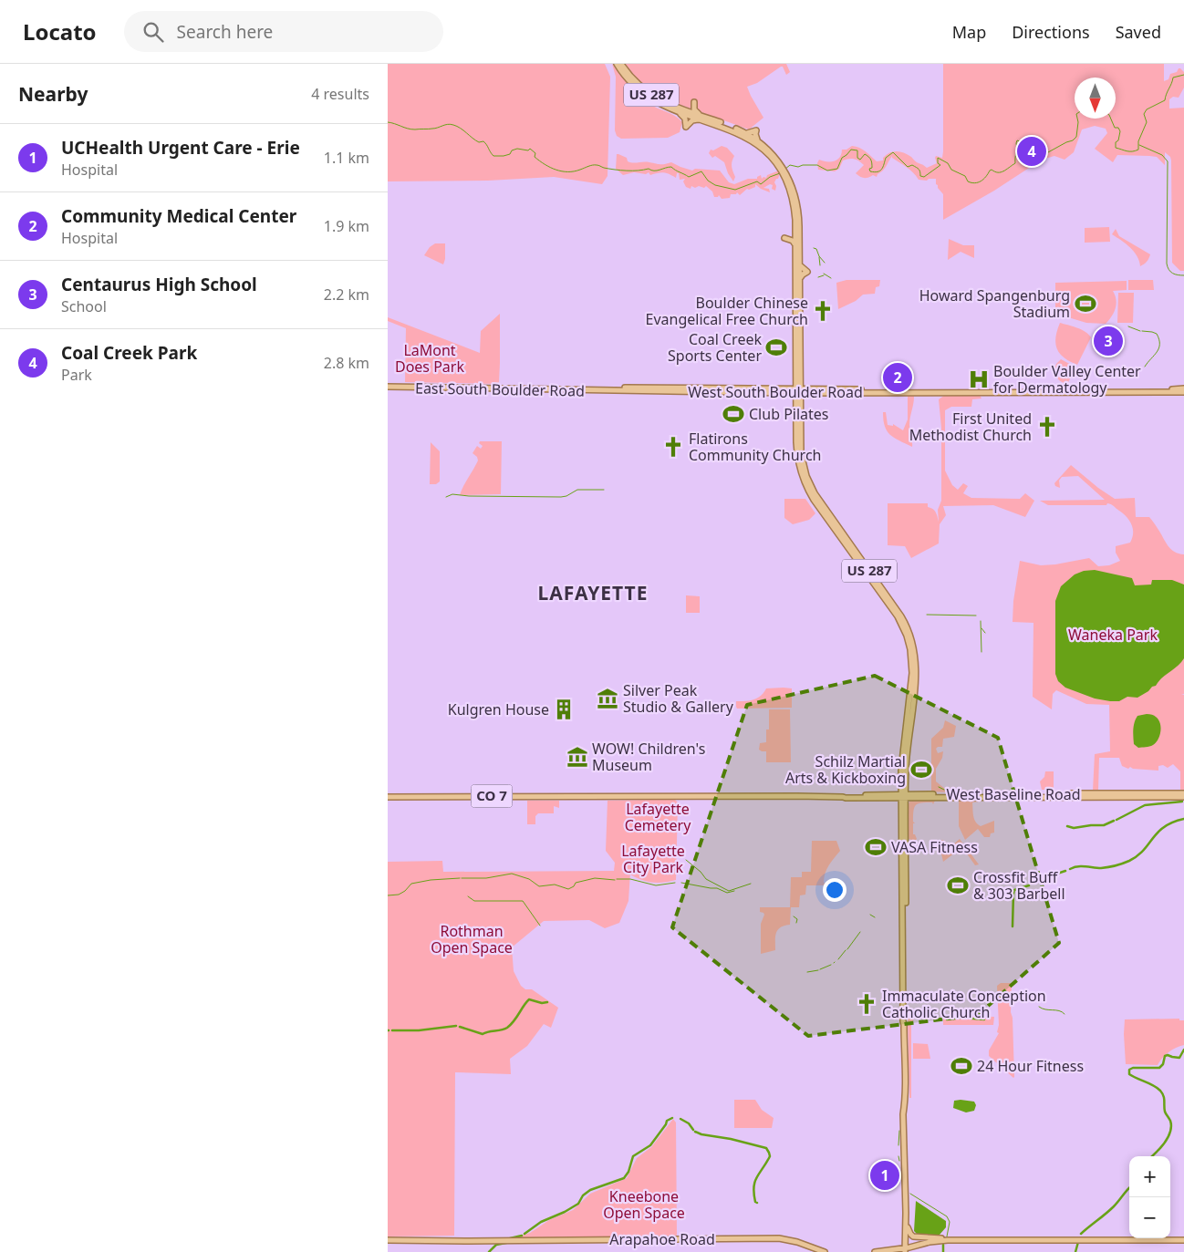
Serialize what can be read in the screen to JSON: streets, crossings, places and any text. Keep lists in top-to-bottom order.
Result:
{
  "streets": {
    "main road": [
      "US 287",
      "East South Boulder Road",
      "West South Boulder Road",
      "West Baseline Road",
      "CO 7",
      "Arapahoe Road"
    ]
  },
  "crossings": [
    ["US 287", "West South Boulder Road"],
    ["US 287", "West Baseline Road"],
    ["East South Boulder Road", "West South Boulder Road"]
  ],
  "districts": ["LAFAYETTE"],
  "parks": [
    "LaMont Does Park",
    "Waneka Park",
    "Lafayette Cemetery",
    "Lafayette City Park",
    "Rothman Open Space",
    "Kneebone Open Space"
  ],
  "places": {
    "sports": [
      "Howard Spangenburg Stadium",
      "Coal Creek Sports Center",
      "Club Pilates",
      "Schilz Martial Arts & Kickboxing",
      "VASA Fitness",
      "Crossfit Buff & 303 Barbell",
      "24 Hour Fitness"
    ],
    "church": [
      "Boulder Chinese Evangelical Free Church",
      "First United Methodist Church",
      "Flatirons Community Church",
      "Immaculate Conception Catholic Church"
    ],
    "hospital": ["Boulder Valley Center for Dermatology"],
    "museum": ["Silver Peak Studio & Gallery", "WOW! Children's Museum"],
    "building": ["Kulgren House"]
  },
  "north": "bottom",
  "page": {
    "header": "Locato",
    "search": "Search here",
    "nav": ["Map", "Directions", "Saved"],
    "heading": ["Nearby", "4 results"],
    "list": [
      {
        "mark": "1",
        "name": "UCHealth Urgent Care - Erie",
        "note": "Hospital",
        "value": "1.1 km"
      },
      {
        "mark": "2",
        "name": "Community Medical Center",
        "note": "Hospital",
        "value": "1.9 km"
      },
      {
        "mark": "3",
        "name": "Centaurus High School",
        "note": "School",
        "value": "2.2 km"
      },
      {
        "mark": "4",
        "name": "Coal Creek Park",
        "note": "Park",
        "value": "2.8 km"
      }
    ],
    "pins": [
      "4",
      "3",
      "2",
      "1"
    ],
    "map_buttons": ["+", "−"]
  }
}
